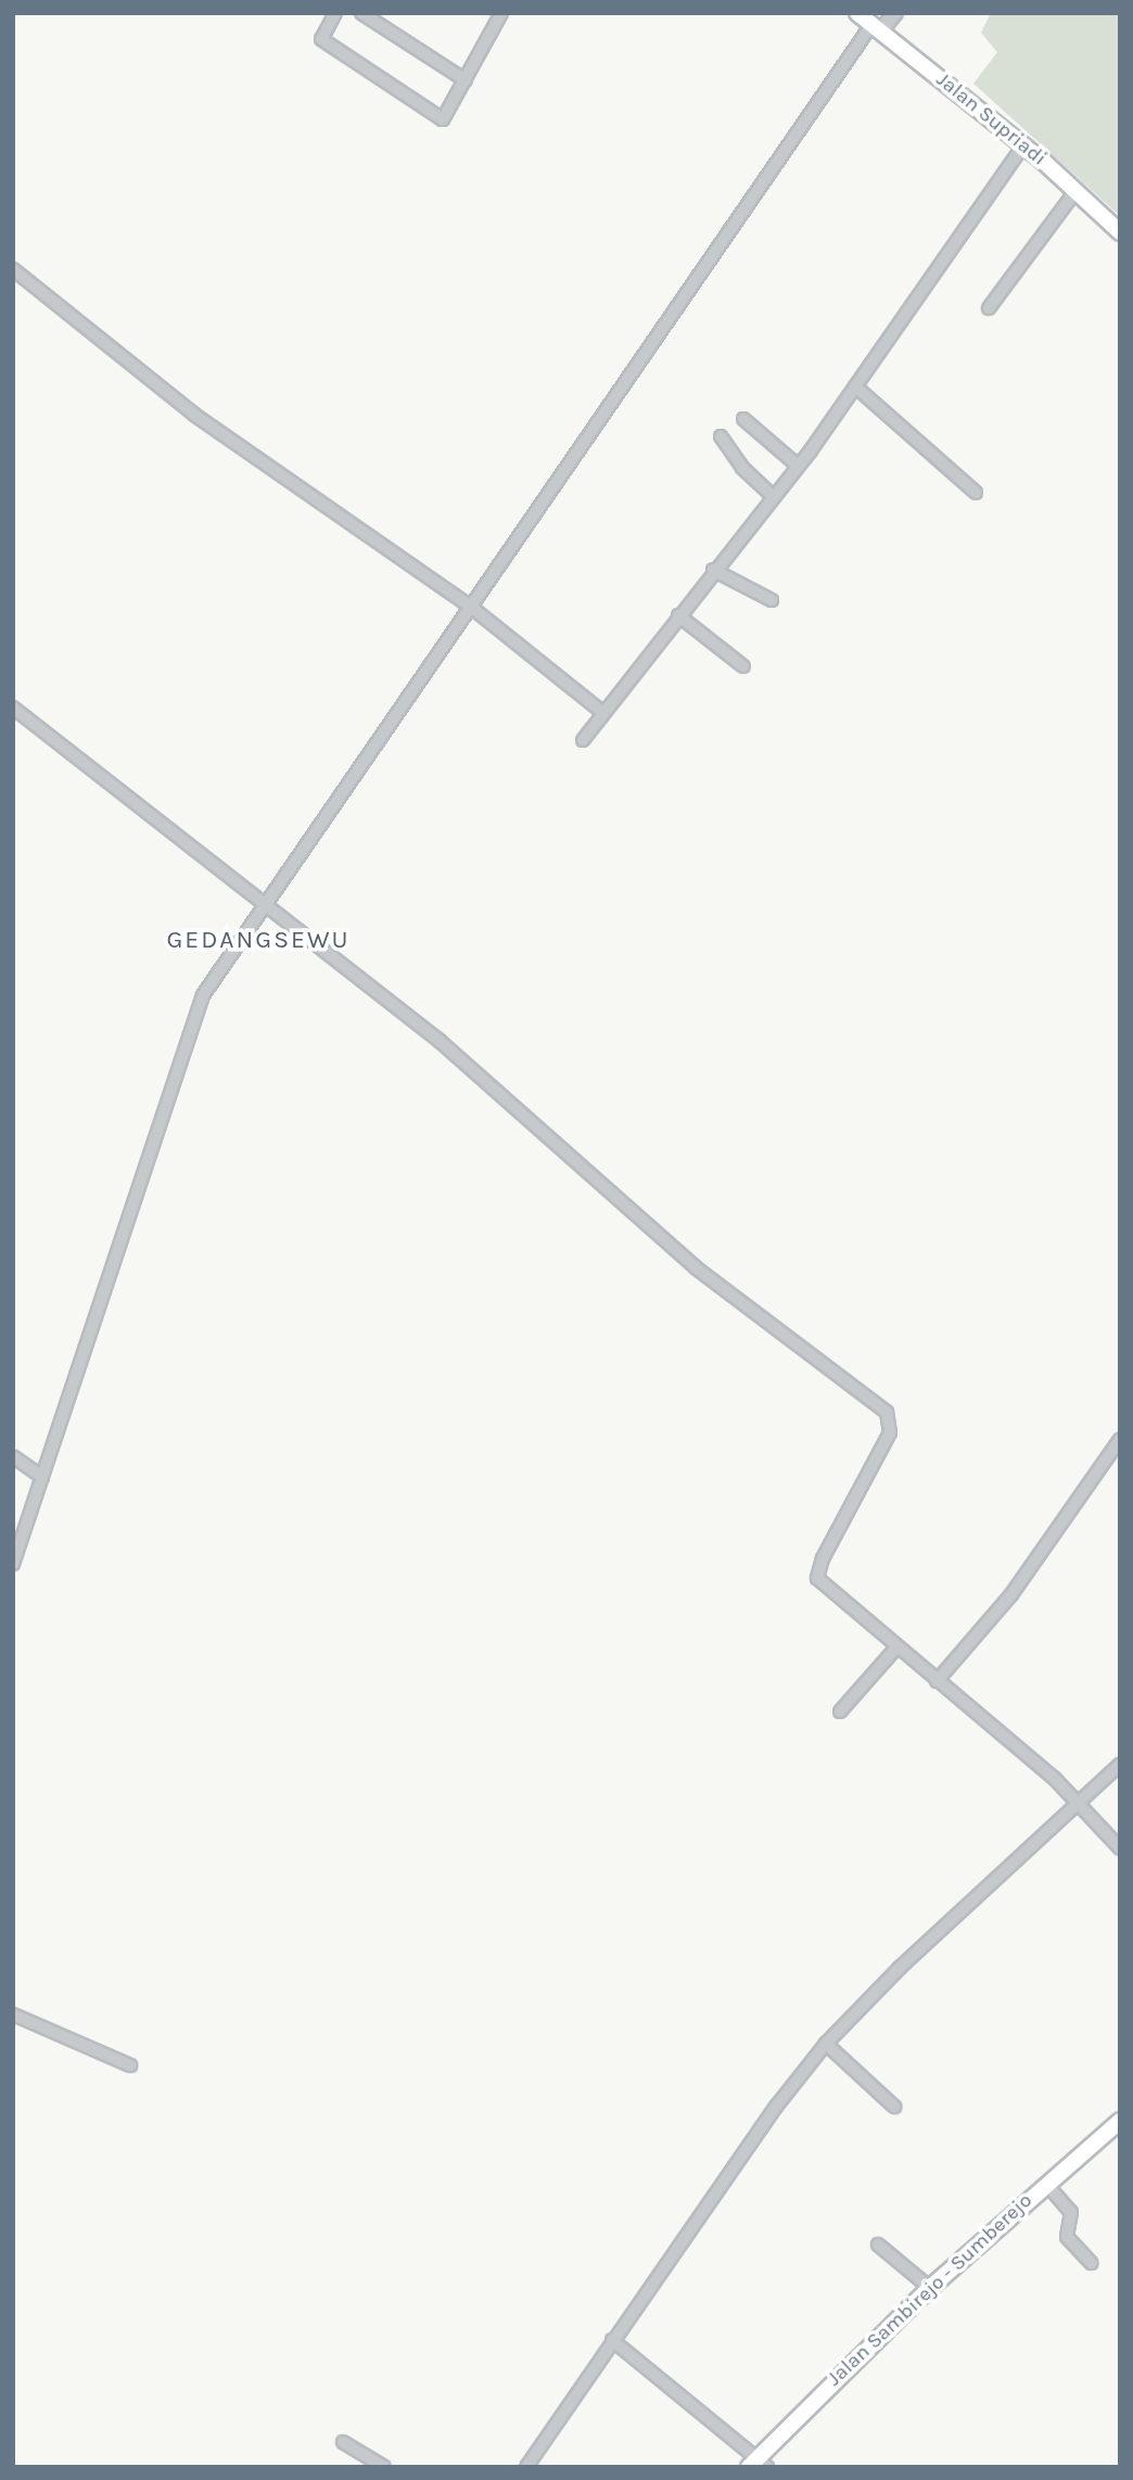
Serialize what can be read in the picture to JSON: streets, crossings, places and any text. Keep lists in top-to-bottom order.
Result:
{
  "streets": {
    "main road": ["Jalan Supriadi", "Jalan Sambirejo - Sumberejo"]
  },
  "districts": ["GEDANGSEWU"]
}
